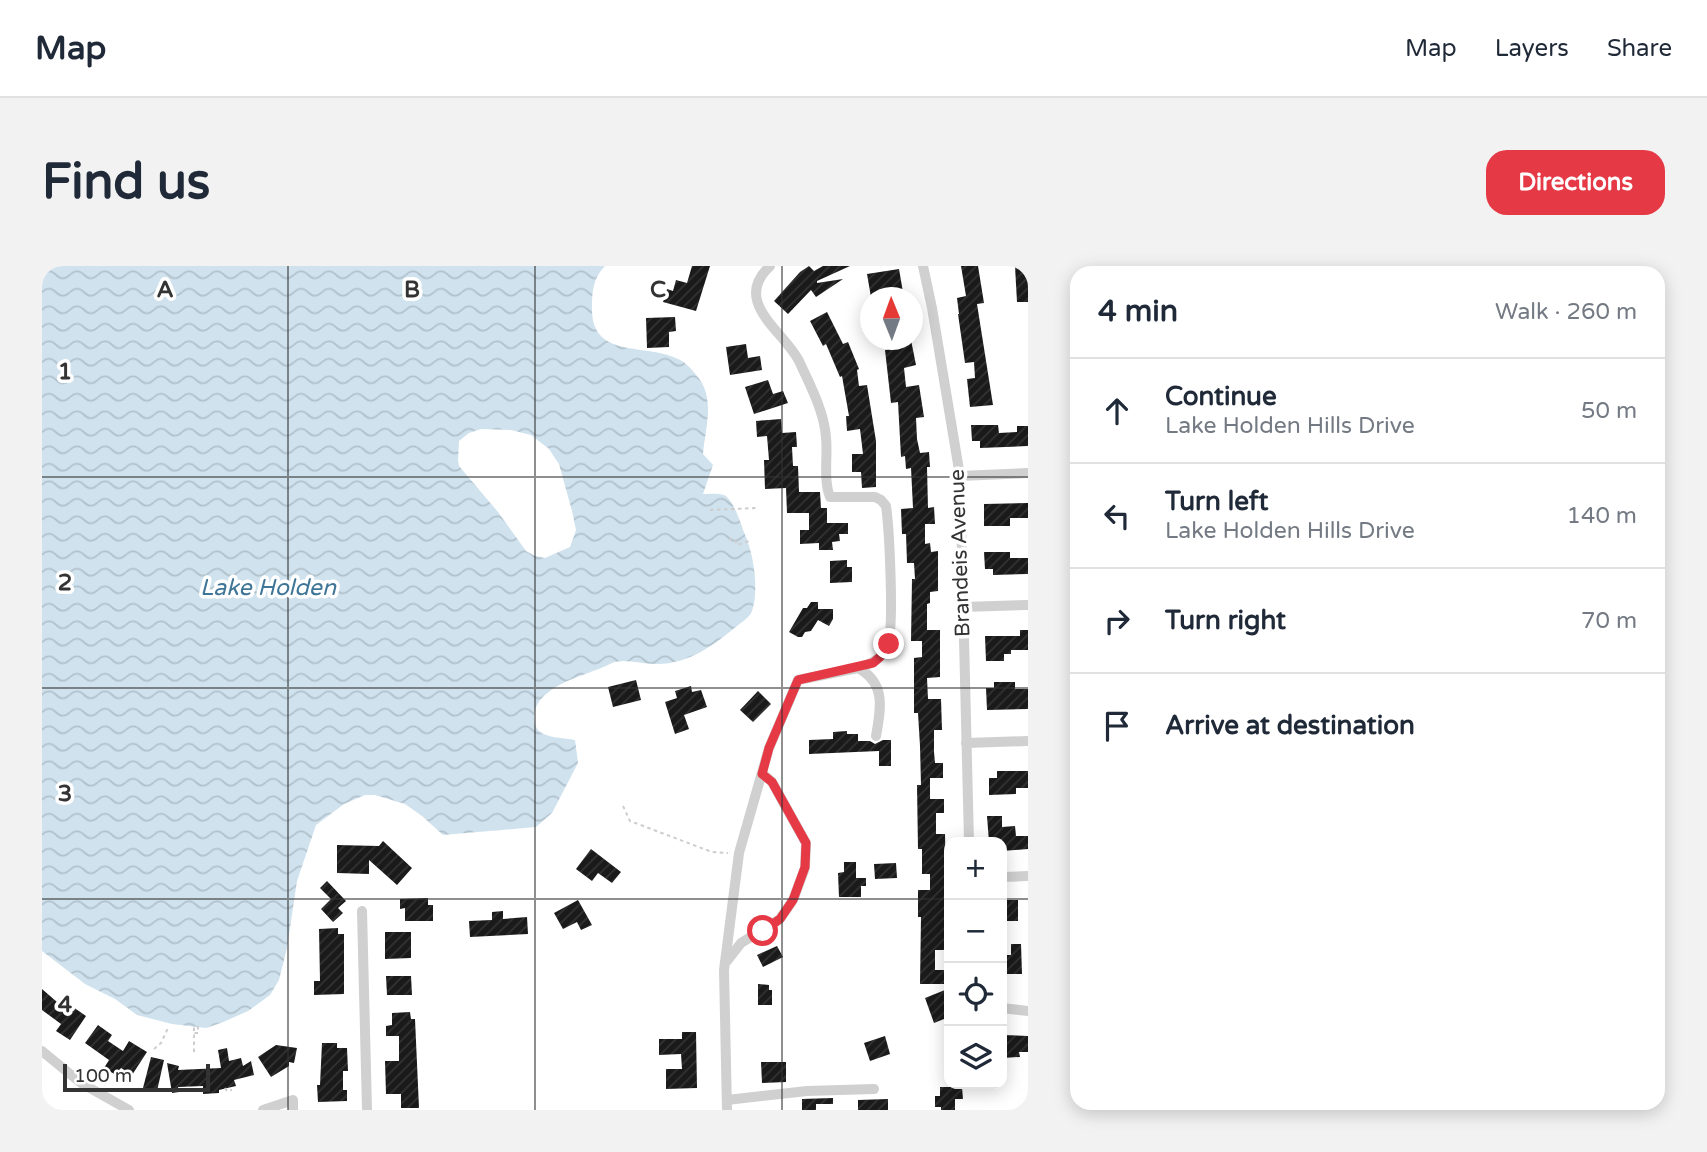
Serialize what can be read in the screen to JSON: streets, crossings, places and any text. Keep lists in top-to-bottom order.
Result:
{
  "streets": {
    "street": ["Brandeis Avenue"]
  },
  "water": ["Lake Holden"],
  "scale_bar": "100 m",
  "north": "top",
  "page": {
    "header": "Map",
    "nav": ["Map", "Layers", "Share"],
    "buttons": "Directions",
    "title": "Find us",
    "heading": ["4 min", "Walk · 260 m"],
    "list": [
      ["Continue", "Lake Holden Hills Drive", "50 m"],
      ["Turn left", "Lake Holden Hills Drive", "140 m"],
      ["Turn right", "70 m"],
      "Arrive at destination"
    ],
    "map_buttons": ["+", "−"],
    "scale": "100 m"
  },
  "grid": {
    "columns": ["A", "B", "C"],
    "rows": [
      "1",
      "2",
      "3",
      "4"
    ]
  }
}
